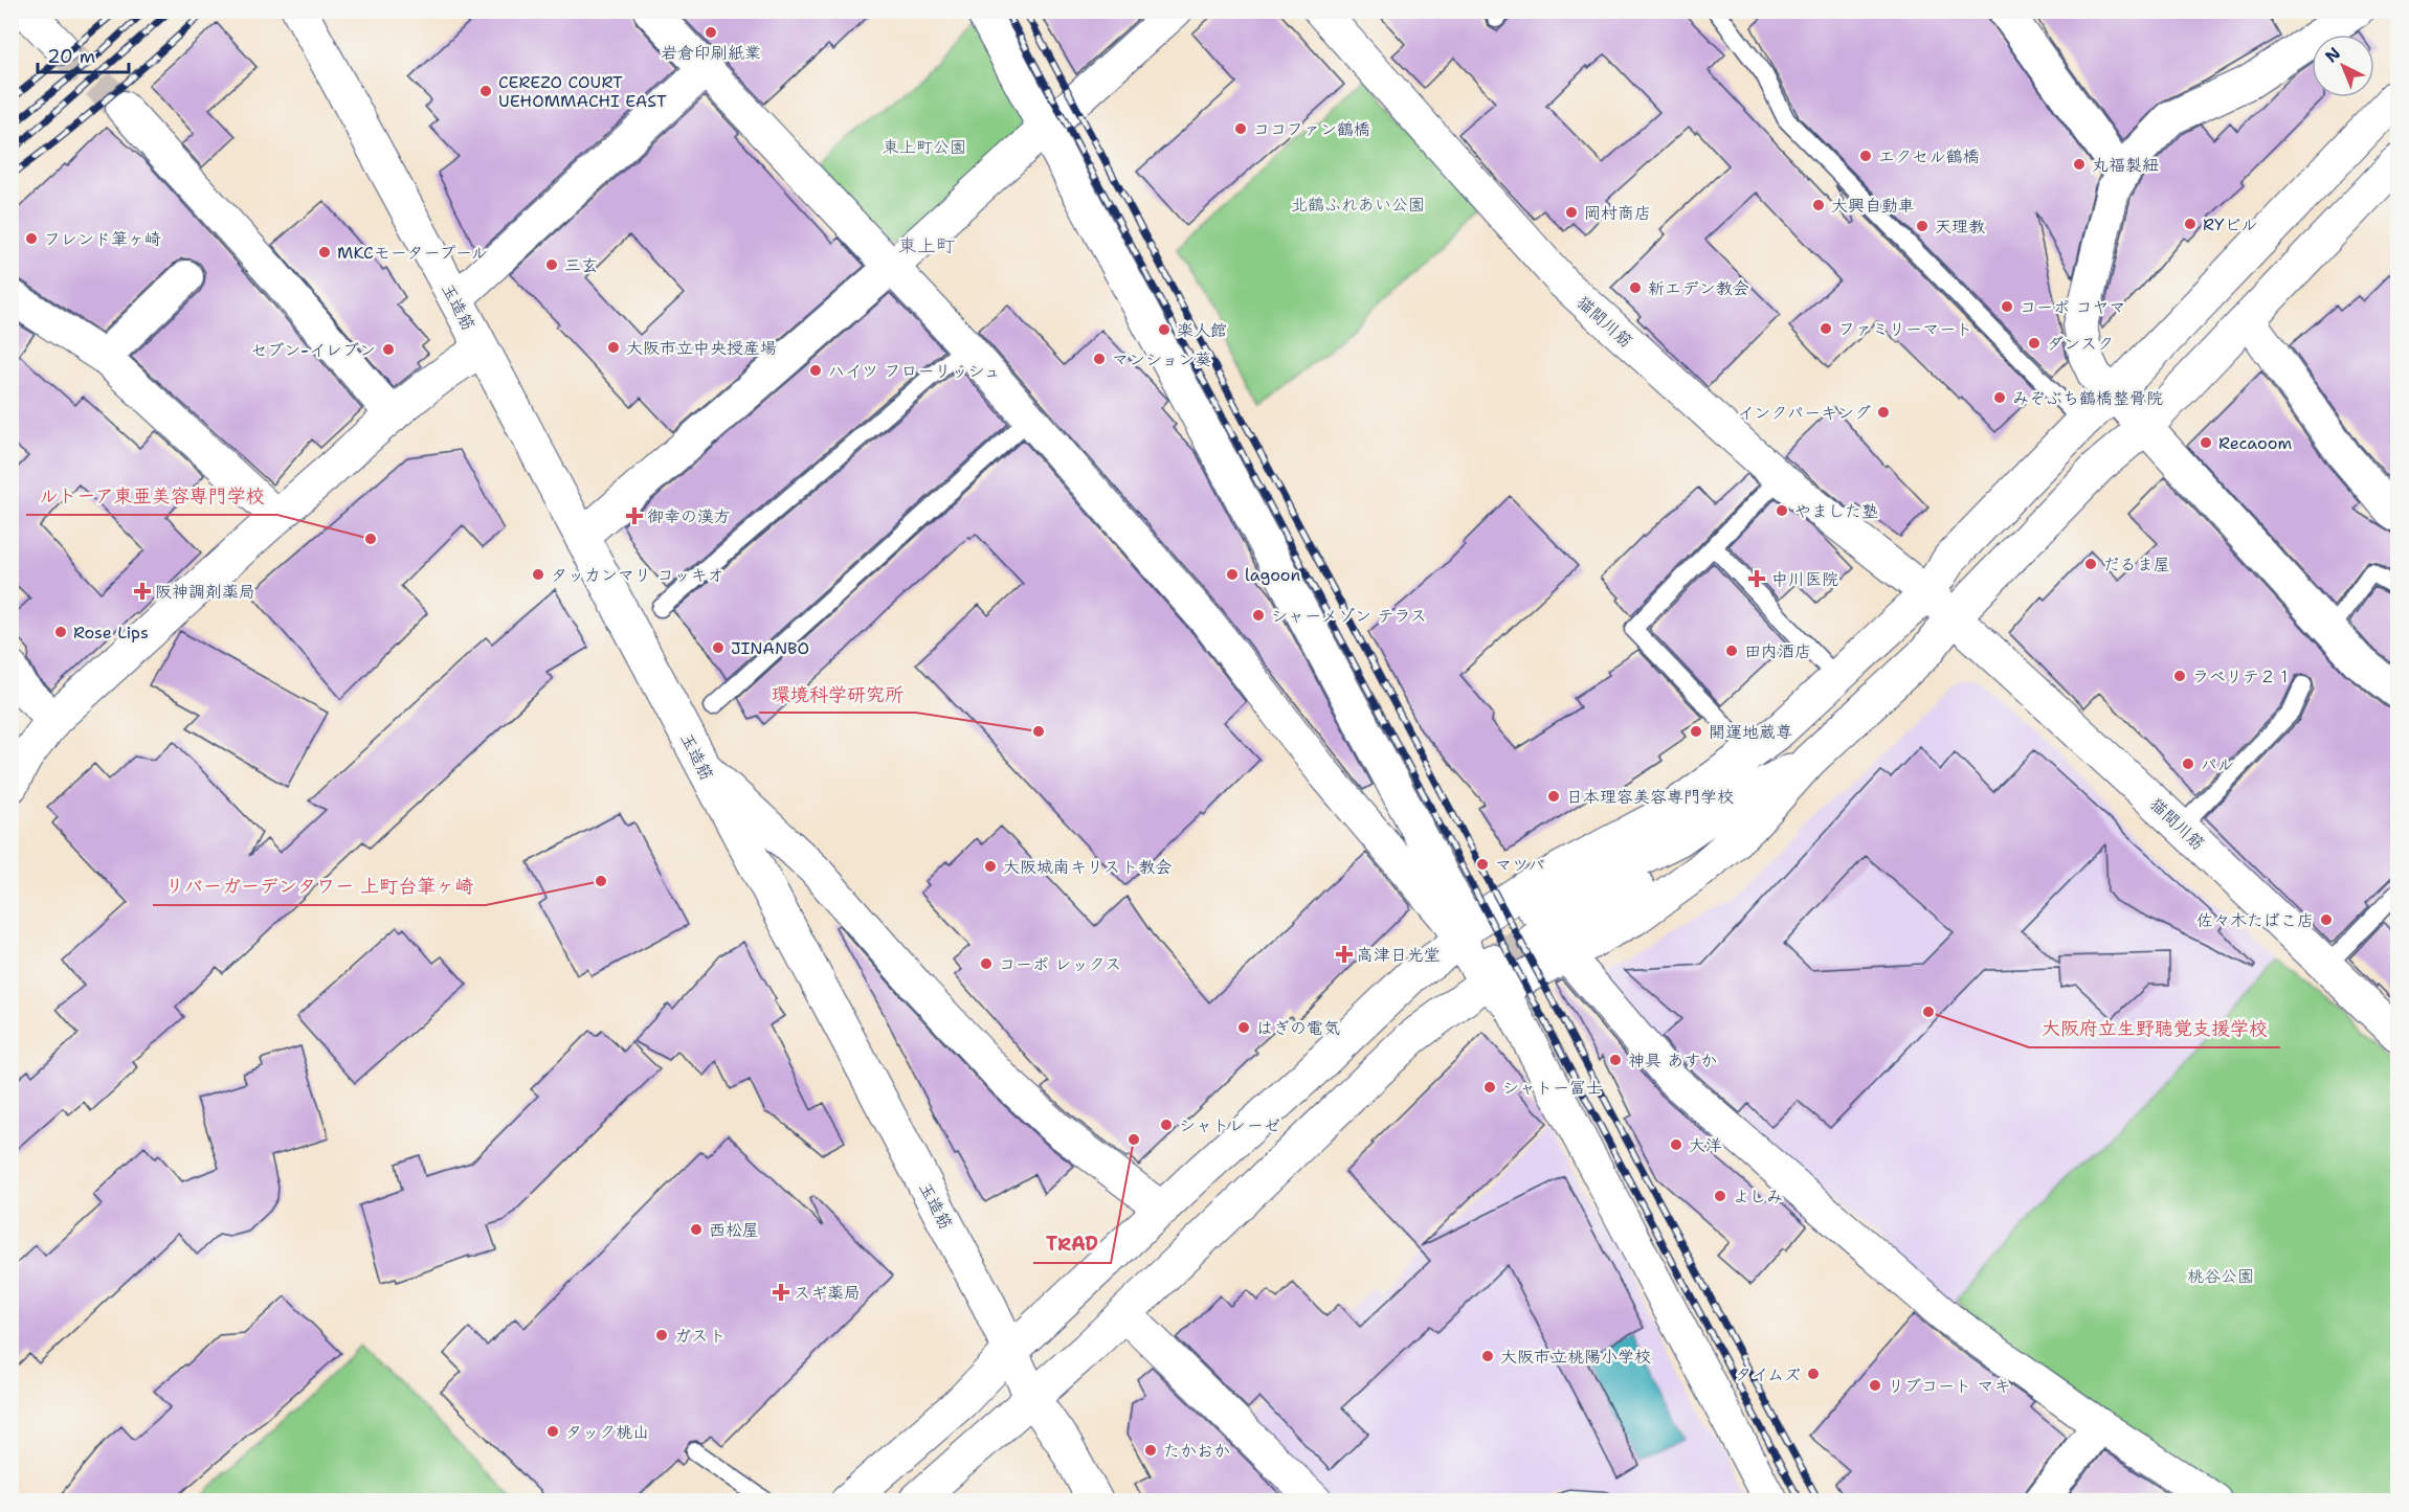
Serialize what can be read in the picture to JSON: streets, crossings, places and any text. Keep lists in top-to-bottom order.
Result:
{
  "streets": {
    "street": ["玉造筋", "猫間川筋"]
  },
  "districts": ["東上町"],
  "parks": ["東上町公園", "北鶴ふれあい公園", "桃谷公園"],
  "places": {
    "other": [
      "岩倉印刷紙業",
      "CEREZO COURT UEHOMMACHI EAST",
      "ココファン鶴橋",
      "エクセル鶴橋",
      "丸福製紐",
      "大興自動車",
      "岡村商店",
      "RYビル",
      "天理教",
      "フレンド筆ヶ崎",
      "MKCモータープール",
      "三玄",
      "新エデン教会",
      "コーポ コヤマ",
      "ファミリーマート",
      "楽人館",
      "ダンスク",
      "大阪市立中央授産場",
      "セブン-イレブン",
      "マンション葵",
      "ハイツ フローリッシュ",
      "みぞぶち鶴橋整骨院",
      "インクパーキング",
      "Recaoom",
      "やました塾",
      "ルトーア東亜美容専門学校",
      "だるま屋",
      "タッカンマリ コッキオ",
      "lagoon",
      "シャーメゾン テラス",
      "Rose Lips",
      "JINANBO",
      "田内酒店",
      "ラベリテ２１",
      "環境科学研究所",
      "開運地蔵尊",
      "パル",
      "日本理容美容専門学校",
      "マツバ",
      "大阪城南キリスト教会",
      "リバーガーデンタワー 上町台筆ヶ崎",
      "佐々木たばこ店",
      "コーポ レックス",
      "大阪府立生野聴覚支援学校",
      "はぎの電気",
      "神具 あすか",
      "シャトー冨士",
      "シャトレーゼ",
      "TRAD",
      "大洋",
      "よしみ",
      "西松屋",
      "ガスト",
      "大阪市立桃陽小学校",
      "タイムズ",
      "リブコート マキ",
      "タック桃山",
      "たかおか"
    ],
    "health": [
      "御幸の漢方",
      "中川医院",
      "阪神調剤薬局",
      "高津日光堂",
      "スギ薬局"
    ]
  },
  "scale_bar": "20 m",
  "north": "top left"
}
